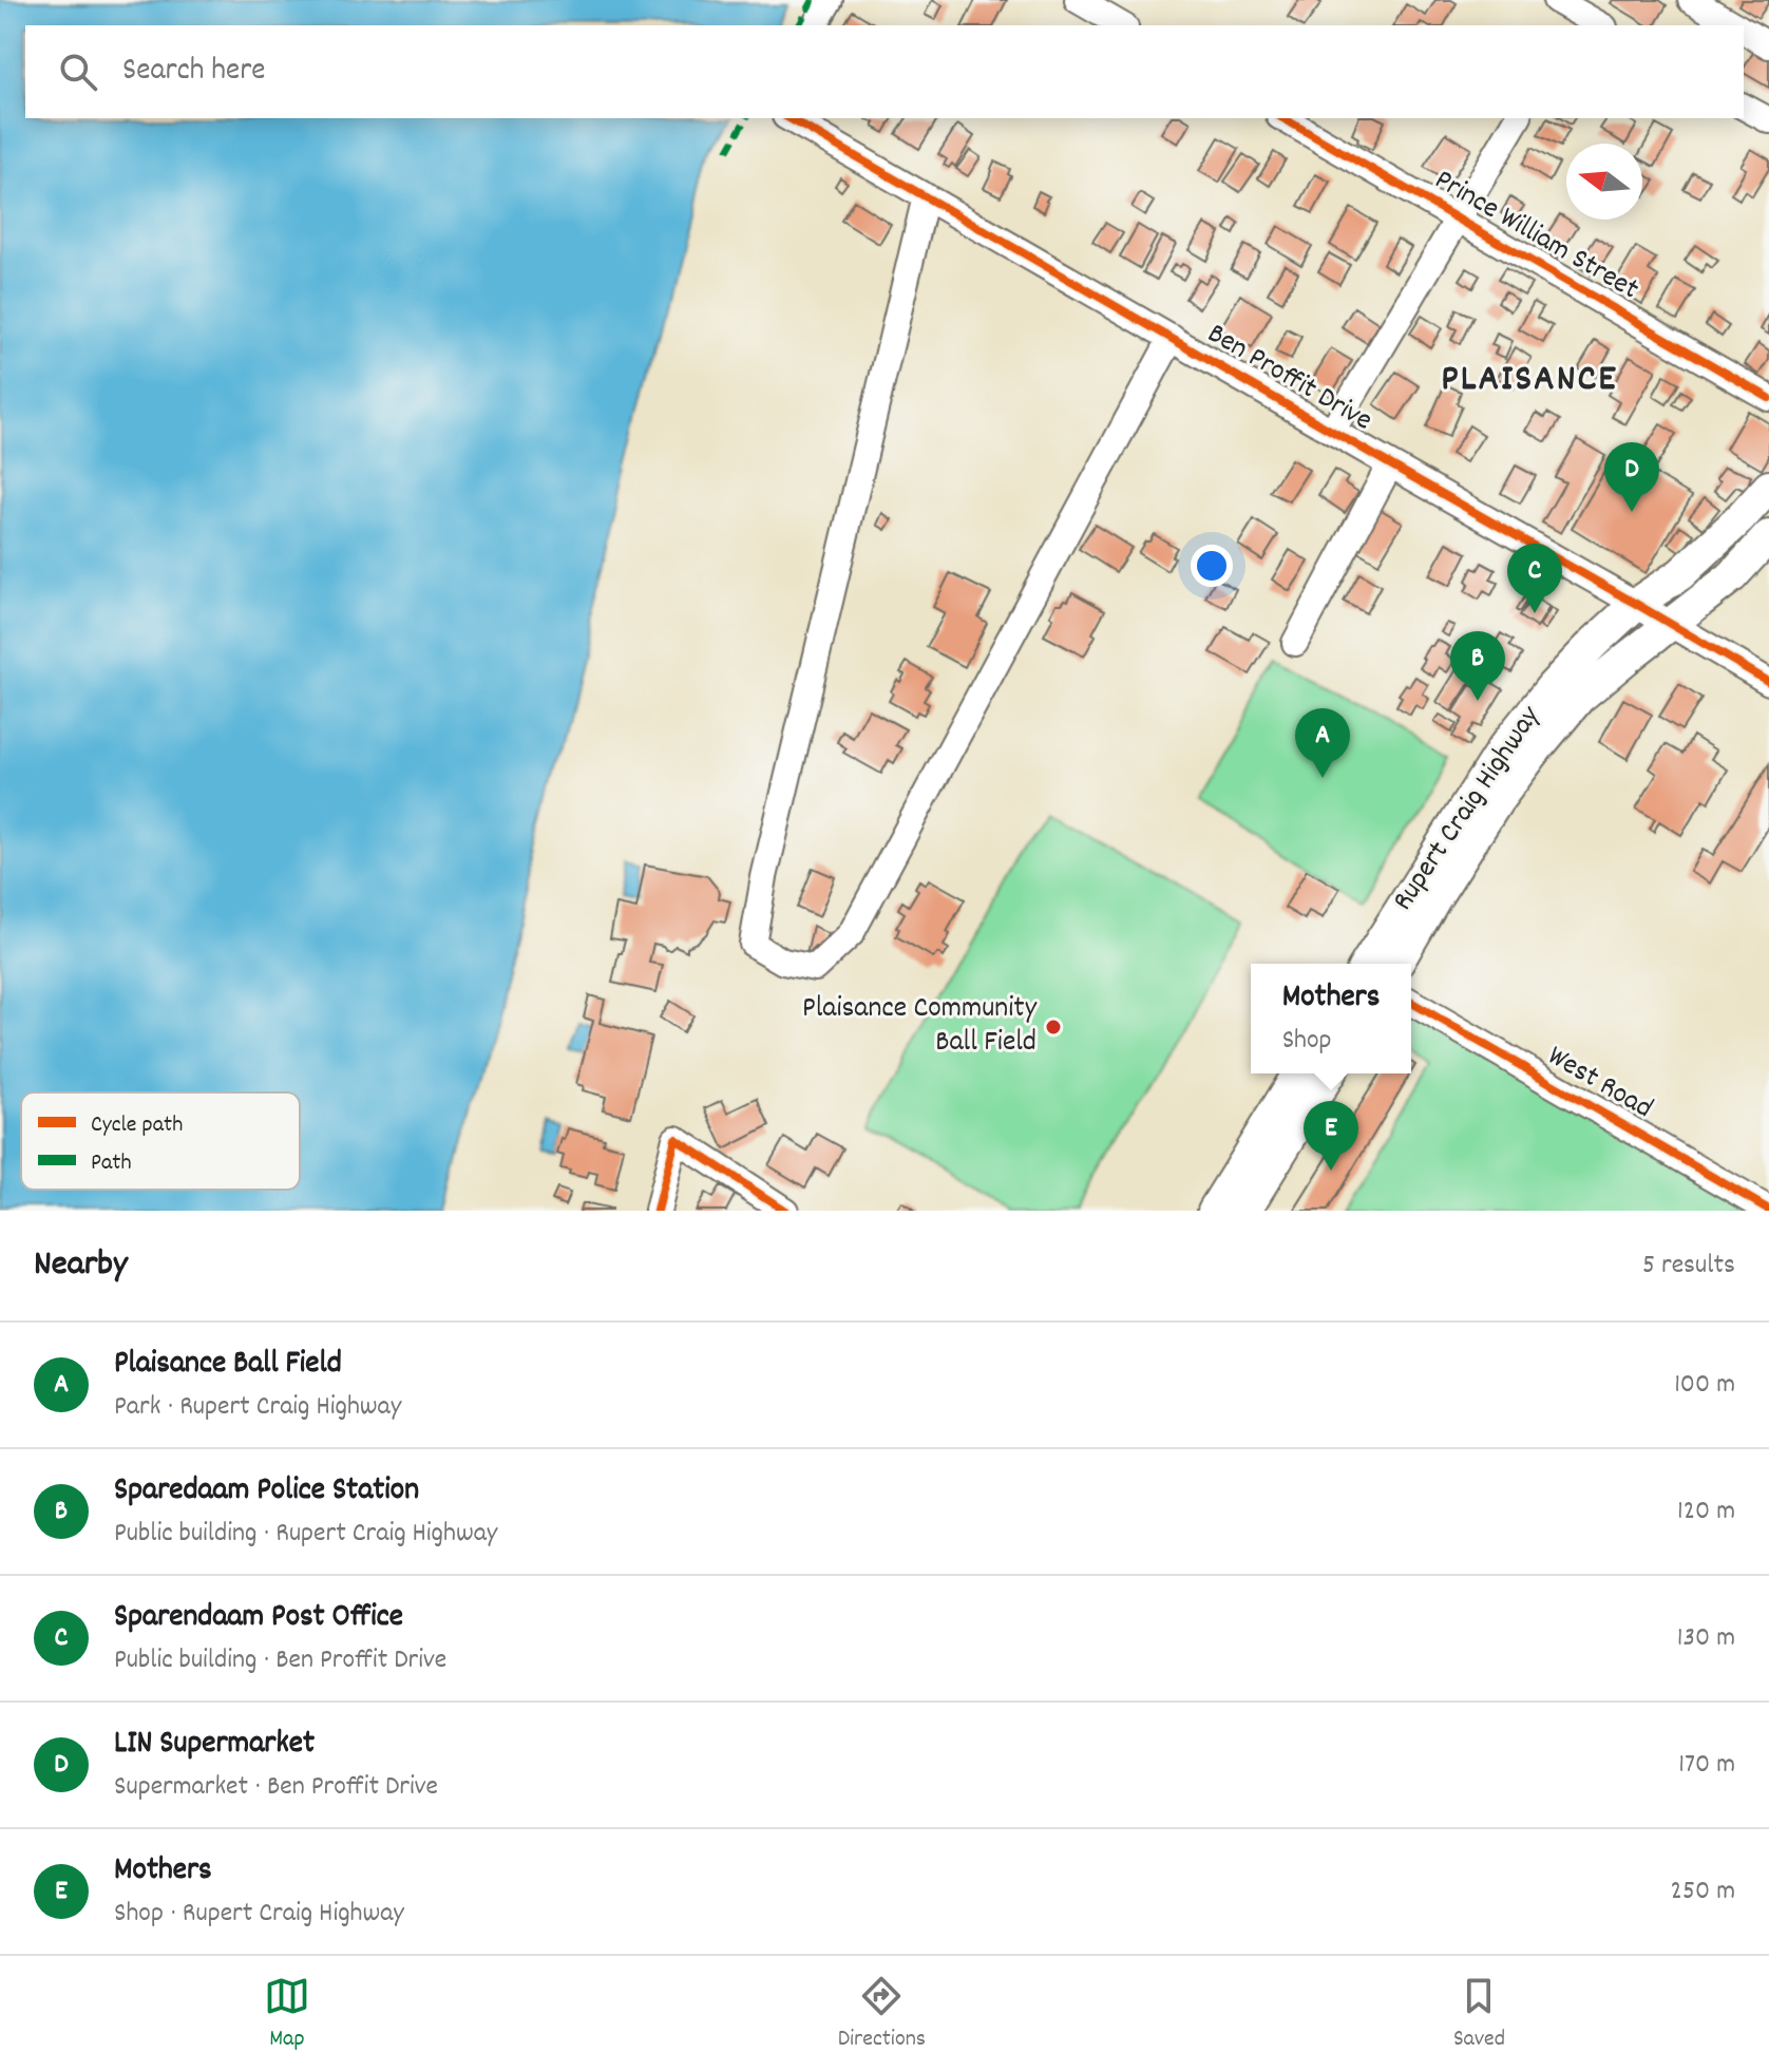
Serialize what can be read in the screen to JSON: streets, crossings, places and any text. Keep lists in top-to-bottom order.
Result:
{
  "streets": {
    "main road": ["Rupert Craig Highway"],
    "street": ["Prince William Street", "Ben Proffit Drive", "West Road"]
  },
  "crossings": [
    ["Ben Proffit Drive", "Rupert Craig Highway"]
  ],
  "districts": ["PLAISANCE"],
  "places": ["Plaisance Community Ball Field"],
  "legend": ["Cycle path", "Path"],
  "north": "left",
  "page": {
    "search": "Search here",
    "pins": [
      "D",
      "C",
      "B",
      "A",
      "E"
    ],
    "popup": ["Mothers", "Shop"],
    "heading": ["Nearby", "5 results"],
    "list": [
      {
        "mark": "A",
        "name": "Plaisance Ball Field",
        "note": "Park · Rupert Craig Highway",
        "value": "100 m"
      },
      {
        "mark": "B",
        "name": "Sparedaam Police Station",
        "note": "Public building · Rupert Craig Highway",
        "value": "120 m"
      },
      {
        "mark": "C",
        "name": "Sparendaam Post Office",
        "note": "Public building · Ben Proffit Drive",
        "value": "130 m"
      },
      {
        "mark": "D",
        "name": "LIN Supermarket",
        "note": "Supermarket · Ben Proffit Drive",
        "value": "170 m"
      },
      {
        "mark": "E",
        "name": "Mothers",
        "note": "Shop · Rupert Craig Highway",
        "value": "250 m"
      }
    ],
    "nav": ["Map", "Directions", "Saved"]
  }
}
